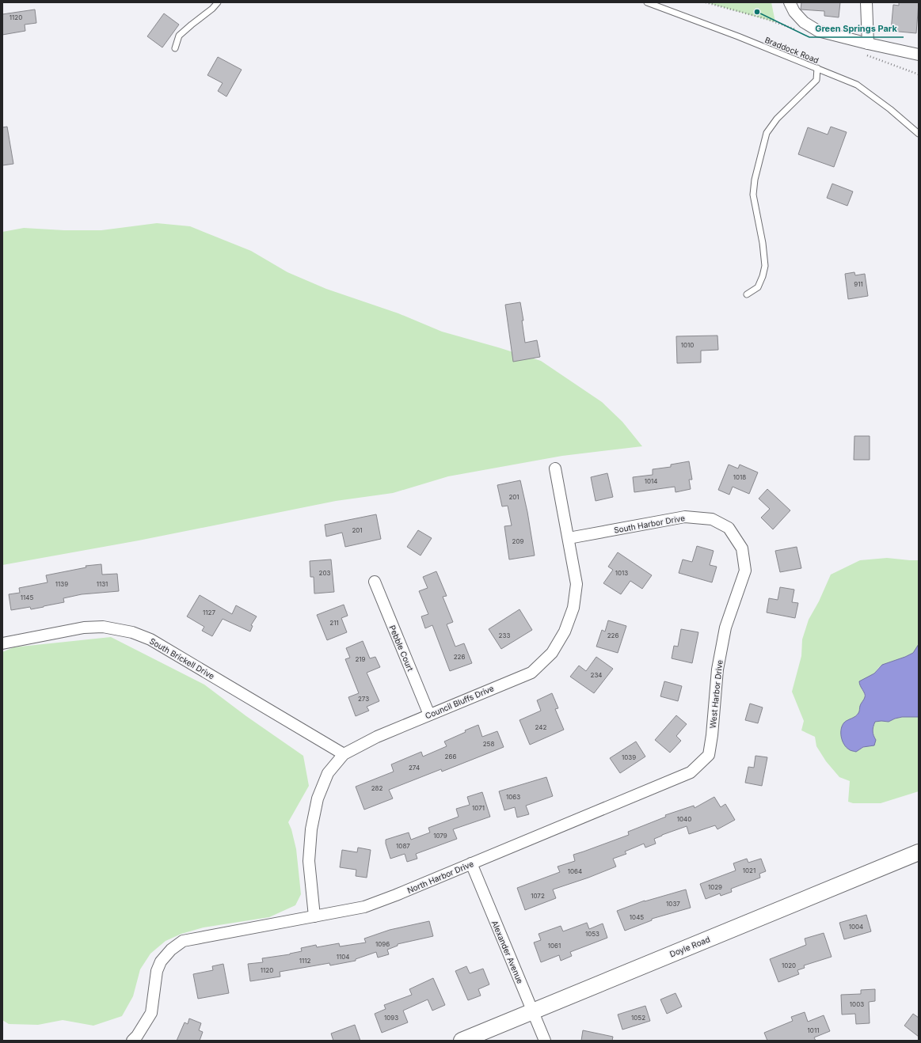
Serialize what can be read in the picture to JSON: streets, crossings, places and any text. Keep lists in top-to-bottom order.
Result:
{
  "streets": {
    "main road": ["Doyle Road"],
    "street": [
      "South Harbor Drive",
      "Pebble Court",
      "South Brickell Drive",
      "West Harbor Drive",
      "Council Bluffs Drive",
      "North Harbor Drive",
      "Alexander Avenue"
    ],
    "lane": ["Braddock Road"]
  },
  "crossings": [
    ["South Harbor Drive", "West Harbor Drive"],
    ["South Harbor Drive", "Council Bluffs Drive"],
    ["Pebble Court", "Council Bluffs Drive"],
    ["South Brickell Drive", "Council Bluffs Drive"],
    ["West Harbor Drive", "North Harbor Drive"],
    ["Council Bluffs Drive", "North Harbor Drive"],
    ["North Harbor Drive", "Alexander Avenue"],
    ["Doyle Road", "Alexander Avenue"]
  ],
  "places": ["Green Springs Park"],
  "house_numbers": [
    "1120",
    "911",
    "1010",
    "1018",
    "1014",
    "201",
    "201",
    "209",
    "203",
    "1013",
    "1139",
    "1131",
    "1145",
    "1127",
    "211",
    "233",
    "226",
    "226",
    "219",
    "234",
    "273",
    "242",
    "258",
    "266",
    "1039",
    "274",
    "282",
    "1063",
    "1071",
    "1040",
    "1079",
    "1087",
    "1021",
    "1064",
    "1029",
    "1072",
    "1037",
    "1045",
    "1004",
    "1053",
    "1096",
    "1061",
    "1104",
    "1112",
    "1020",
    "1120",
    "1003",
    "1093",
    "1052",
    "1011"
  ]
}
